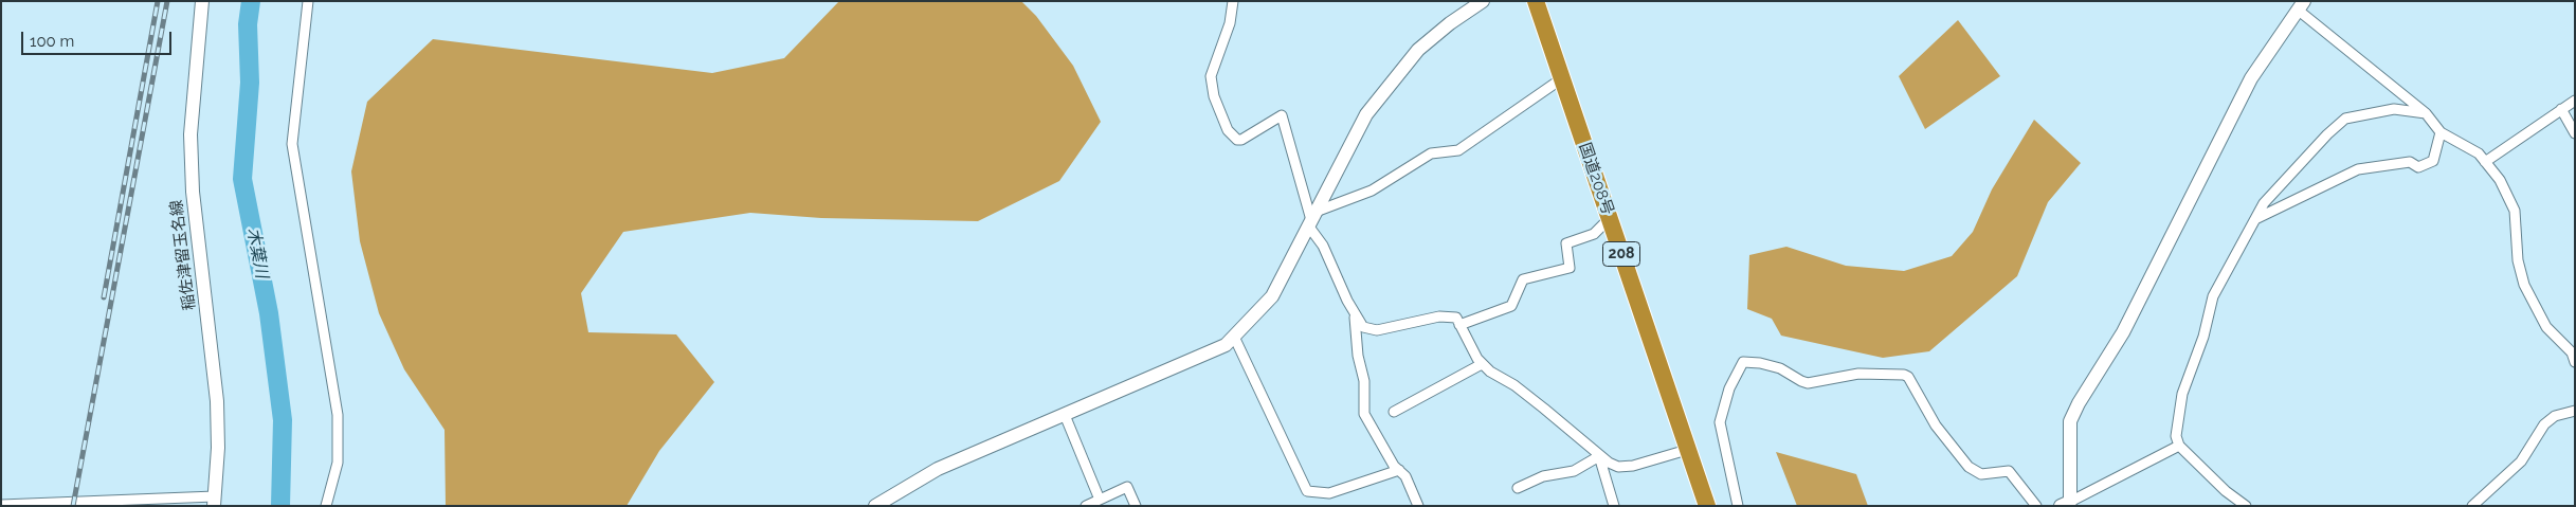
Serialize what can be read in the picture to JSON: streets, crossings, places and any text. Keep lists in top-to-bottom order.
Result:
{
  "streets": {
    "highway": ["国道208号", "208"],
    "street": ["稲佐津留玉名線"]
  },
  "water": ["木葉川"],
  "scale_bar": "100 m"
}
